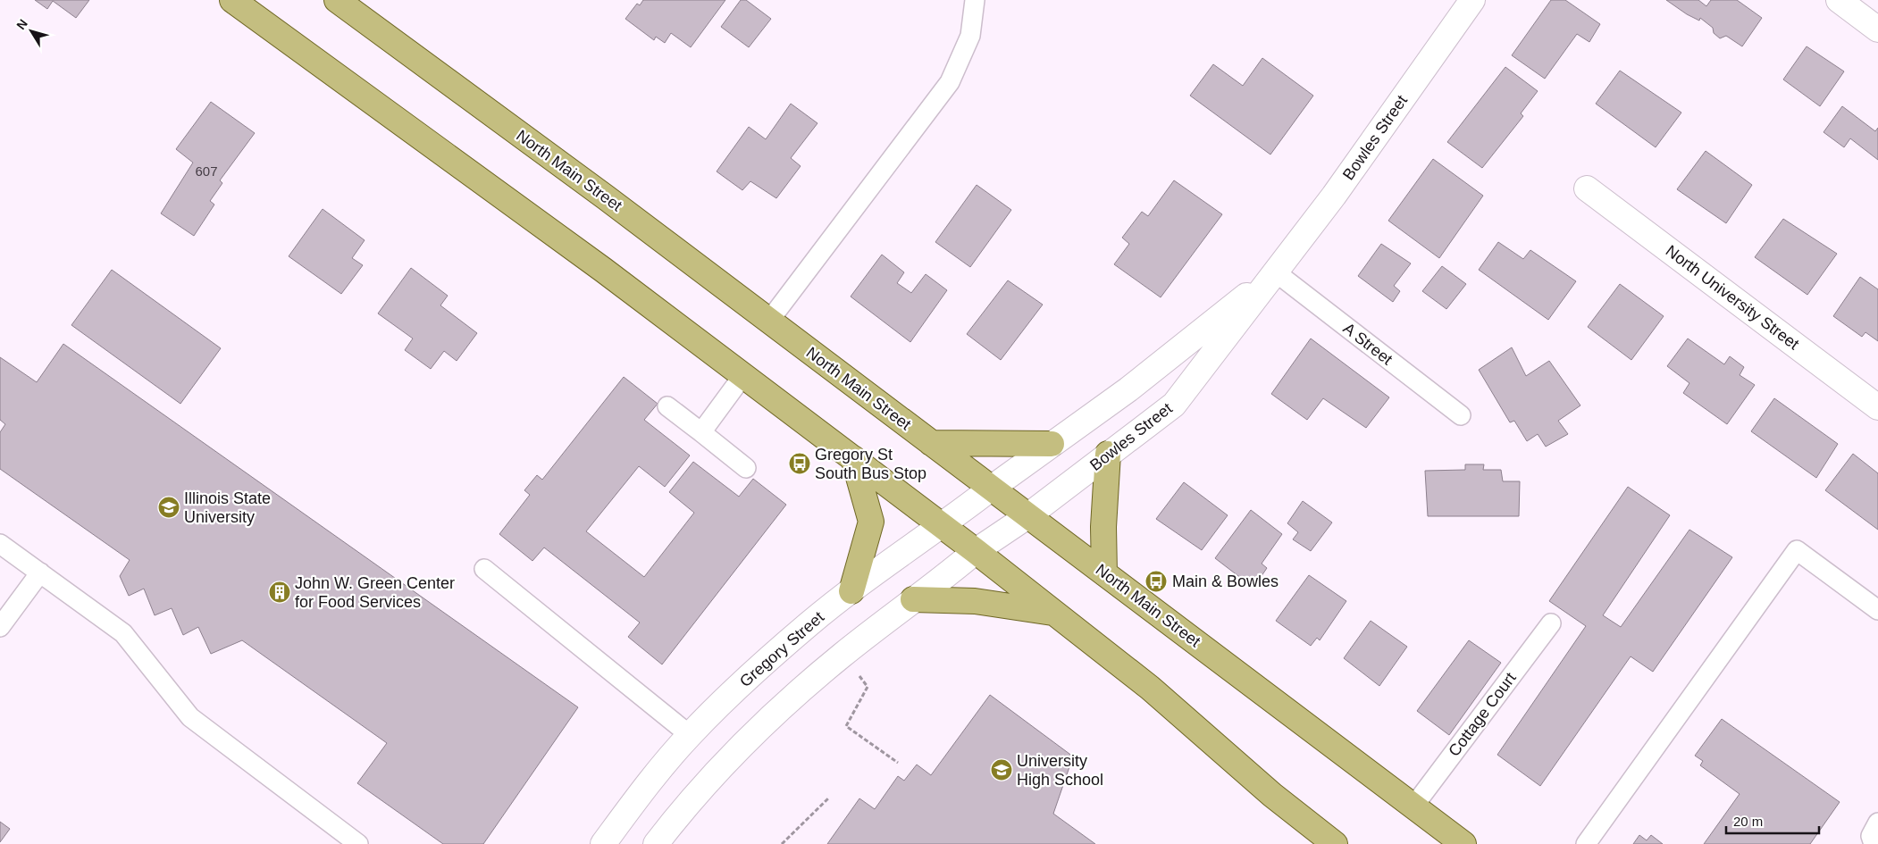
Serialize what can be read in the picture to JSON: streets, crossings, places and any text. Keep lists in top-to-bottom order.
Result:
{
  "streets": {
    "main road": ["North Main Street"],
    "street": ["Bowles Street", "North University Street", "Gregory Street"],
    "lane": ["A Street", "Cottage Court"]
  },
  "crossings": [
    ["Bowles Street", "North Main Street"],
    ["Bowles Street", "A Street"],
    ["Bowles Street", "Gregory Street"],
    ["North Main Street", "Gregory Street"],
    ["North Main Street", "Cottage Court"]
  ],
  "places": {
    "bus stop": ["Gregory St South Bus Stop", "Main & Bowles"],
    "school or university": ["Illinois State University", "University High School"],
    "building": ["John W. Green Center for Food Services"]
  },
  "house_numbers": ["607"],
  "scale_bar": "20 m",
  "north": "top left"
}
